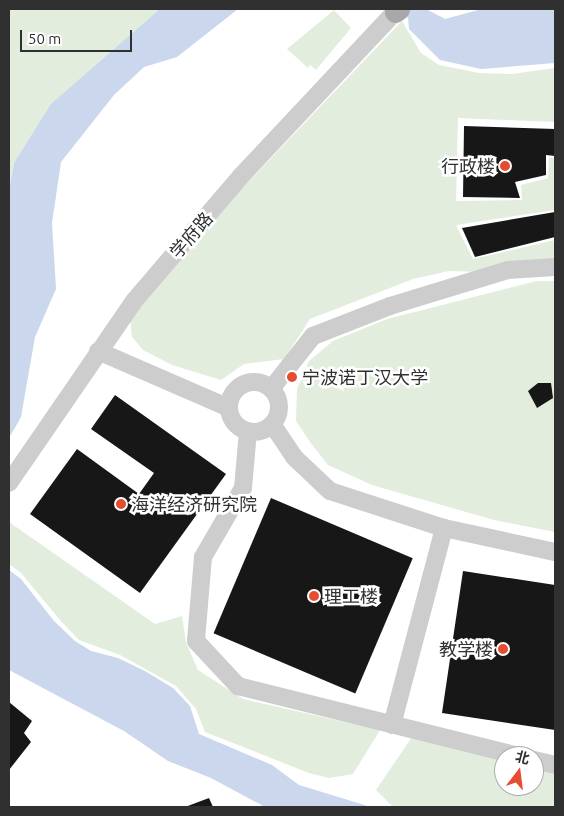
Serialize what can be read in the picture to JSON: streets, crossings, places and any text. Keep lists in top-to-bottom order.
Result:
{
  "streets": {
    "street": ["学府路"]
  },
  "places": [
    "行政楼",
    "宁波诺丁汉大学",
    "海洋经济研究院",
    "理工楼",
    "教学楼"
  ],
  "scale_bar": "50 m",
  "north": "top"
}
